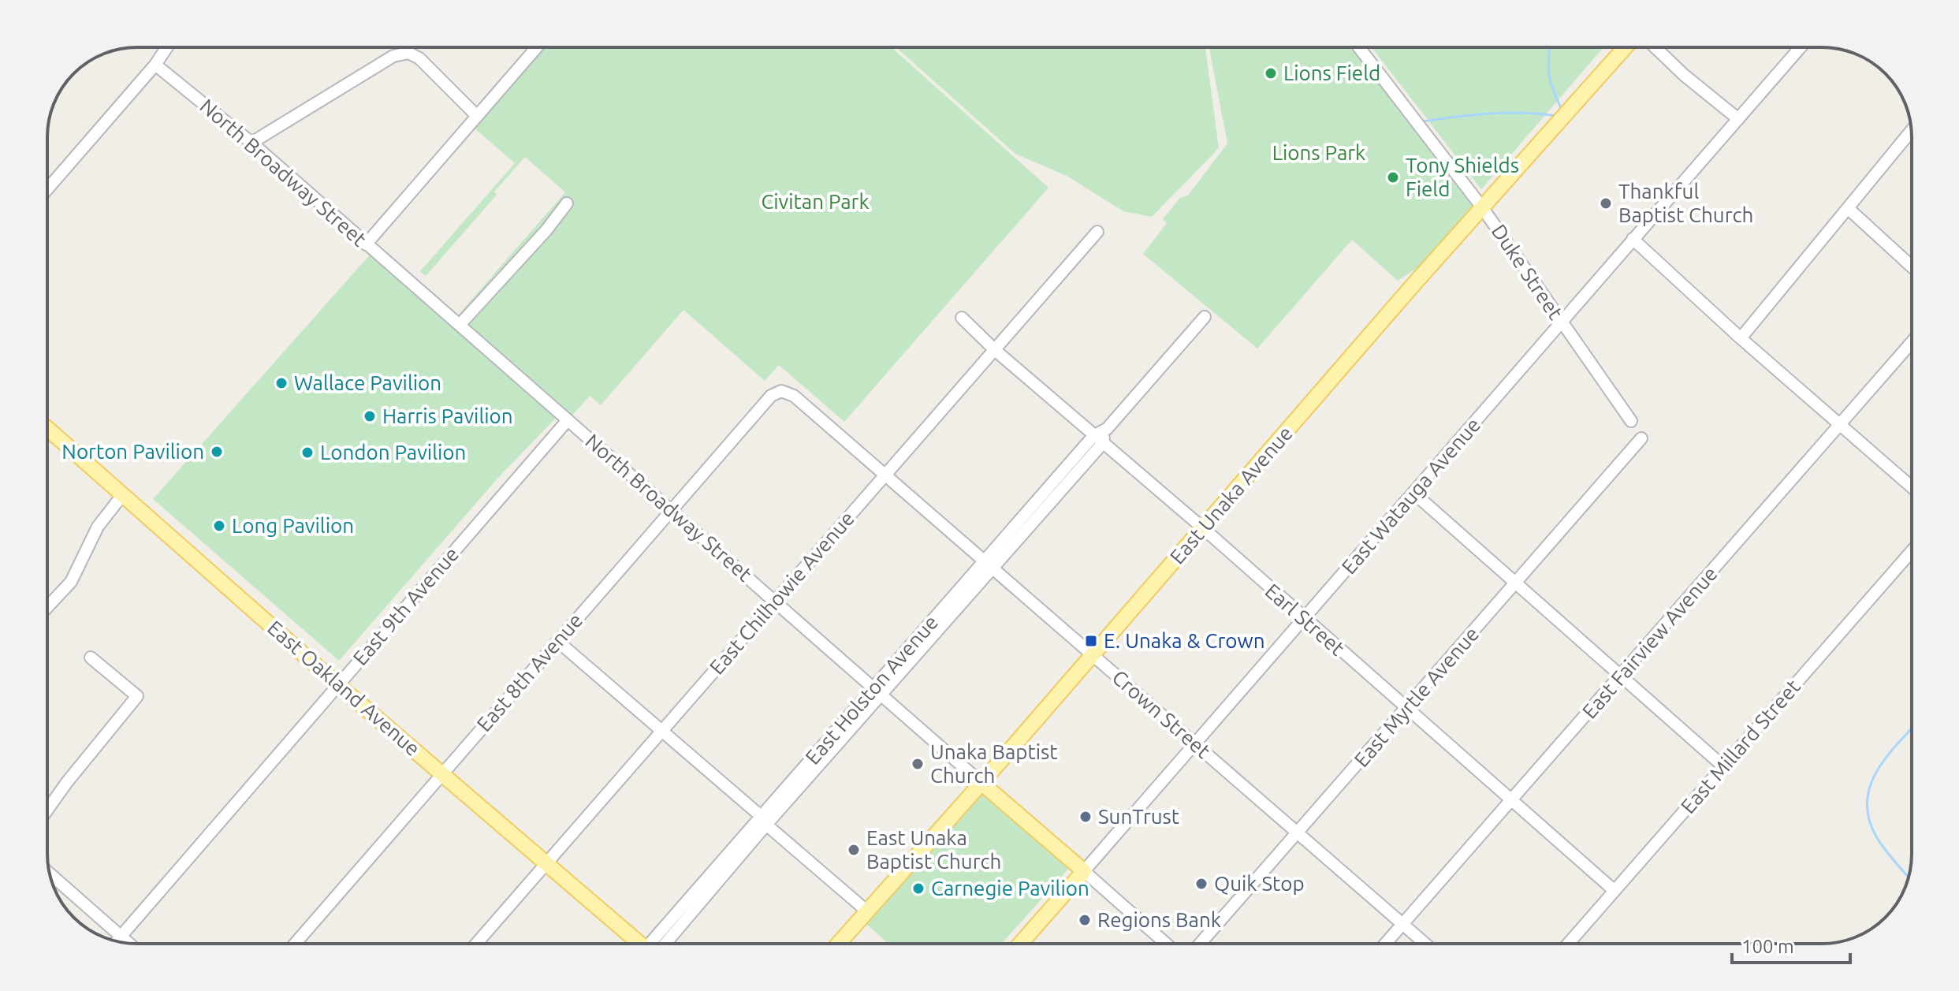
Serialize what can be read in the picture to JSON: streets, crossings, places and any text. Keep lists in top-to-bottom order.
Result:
{
  "streets": {
    "main road": [
      "North Broadway Street",
      "East Unaka Avenue",
      "East Watauga Avenue",
      "East Oakland Avenue"
    ],
    "street": [
      "Duke Street",
      "East Chilhowie Avenue",
      "East 9th Avenue",
      "Earl Street",
      "East Fairview Avenue",
      "East 8th Avenue",
      "East Holston Avenue",
      "East Myrtle Avenue",
      "Crown Street",
      "East Millard Street"
    ]
  },
  "crossings": [
    ["North Broadway Street", "East Unaka Avenue"],
    ["North Broadway Street", "East Watauga Avenue"],
    ["North Broadway Street", "East Chilhowie Avenue"],
    ["North Broadway Street", "East 9th Avenue"],
    ["North Broadway Street", "East 8th Avenue"],
    ["North Broadway Street", "East Holston Avenue"],
    ["Duke Street", "East Unaka Avenue"],
    ["Duke Street", "East Watauga Avenue"],
    ["East Unaka Avenue", "Earl Street"],
    ["East Unaka Avenue", "Crown Street"],
    ["East Watauga Avenue", "Earl Street"],
    ["East Watauga Avenue", "Crown Street"],
    ["East Chilhowie Avenue", "Earl Street"],
    ["East Chilhowie Avenue", "East Oakland Avenue"],
    ["East Chilhowie Avenue", "Crown Street"],
    ["East 9th Avenue", "East Oakland Avenue"],
    ["Earl Street", "East Fairview Avenue"],
    ["Earl Street", "East Holston Avenue"],
    ["Earl Street", "East Myrtle Avenue"],
    ["Earl Street", "East Millard Street"],
    ["East Fairview Avenue", "Crown Street"],
    ["East 8th Avenue", "East Oakland Avenue"],
    ["East 8th Avenue", "Crown Street"],
    ["East Holston Avenue", "Crown Street"],
    ["East Myrtle Avenue", "Crown Street"]
  ],
  "parks": ["Lions Park", "Civitan Park"],
  "places": {
    "other": [
      "Lions Field",
      "Tony Shields Field",
      "Thankful Baptist Church",
      "Wallace Pavilion",
      "Harris Pavilion",
      "Norton Pavilion",
      "London Pavilion",
      "Long Pavilion",
      "Unaka Baptist Church",
      "SunTrust",
      "East Unaka Baptist Church",
      "Quik Stop",
      "Carnegie Pavilion",
      "Regions Bank"
    ],
    "transit": ["E. Unaka & Crown"]
  },
  "scale_bar": "100 m"
}
